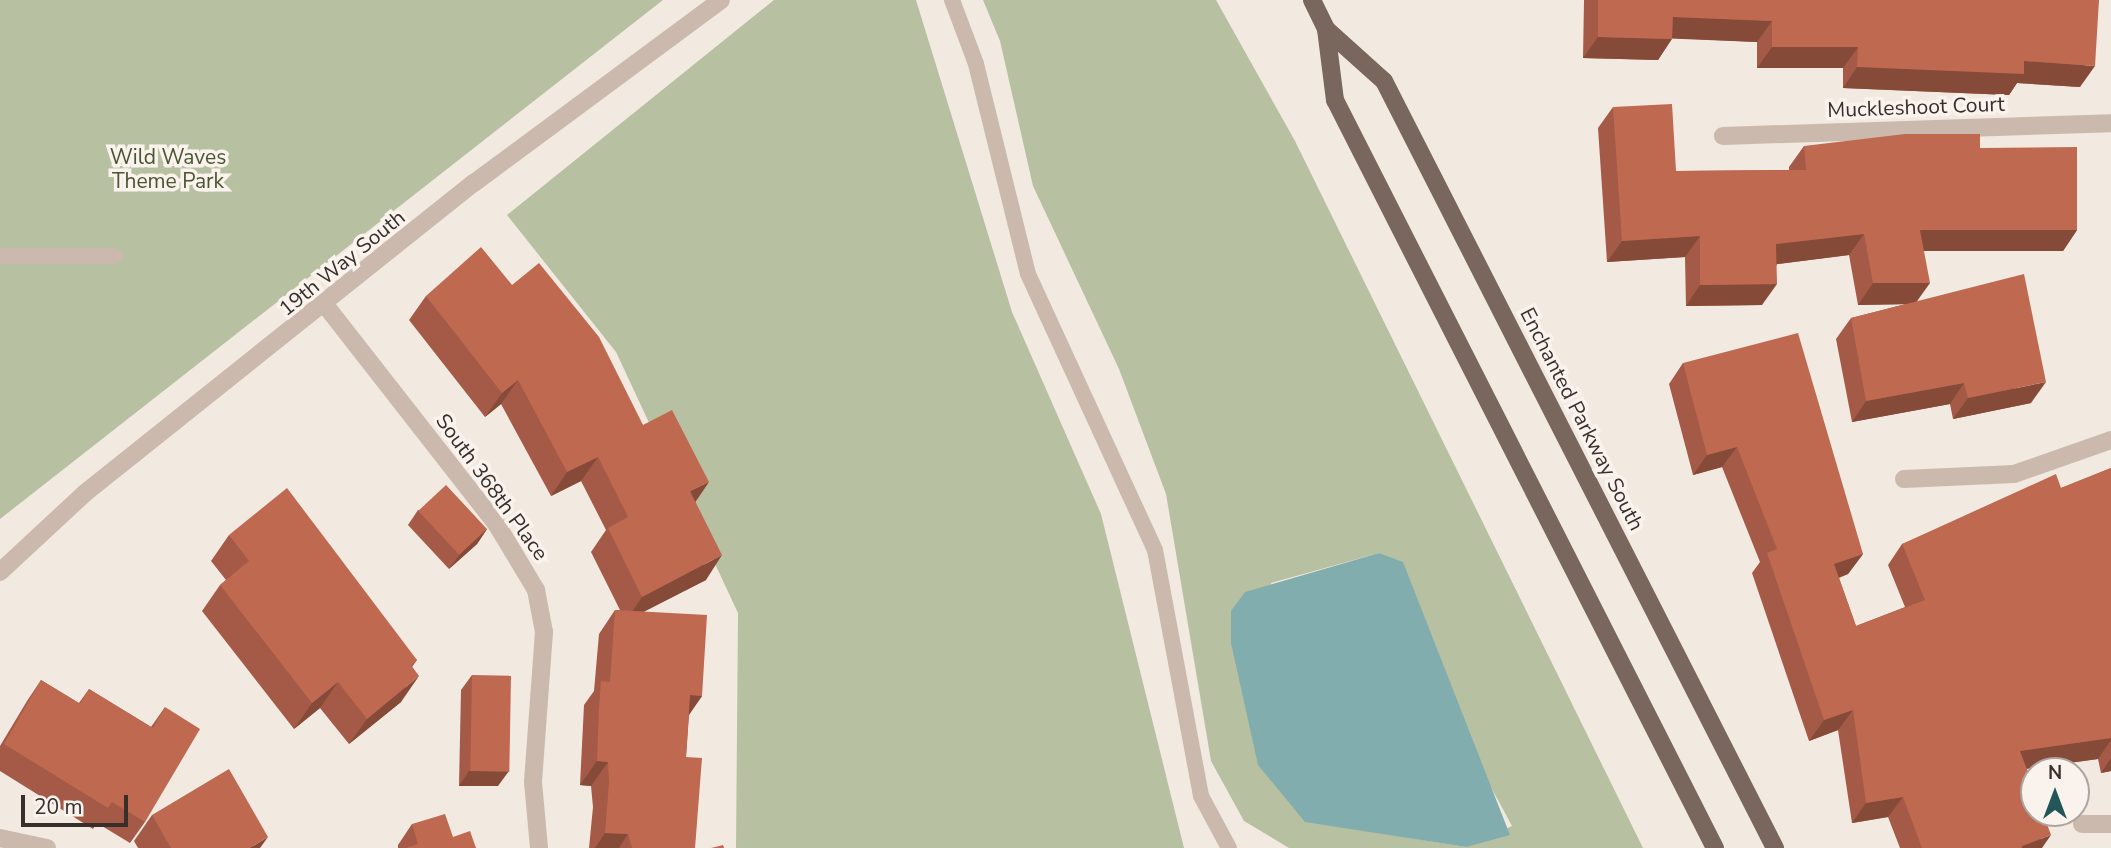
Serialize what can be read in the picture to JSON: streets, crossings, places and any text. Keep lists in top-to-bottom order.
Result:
{
  "streets": {
    "main road": ["Enchanted Parkway South"],
    "street": ["Muckleshoot Court", "19th Way South", "South 368th Place"]
  },
  "crossings": [
    ["19th Way South", "South 368th Place"]
  ],
  "parks": ["Wild Waves Theme Park"],
  "scale_bar": "20 m",
  "north": "top"
}
